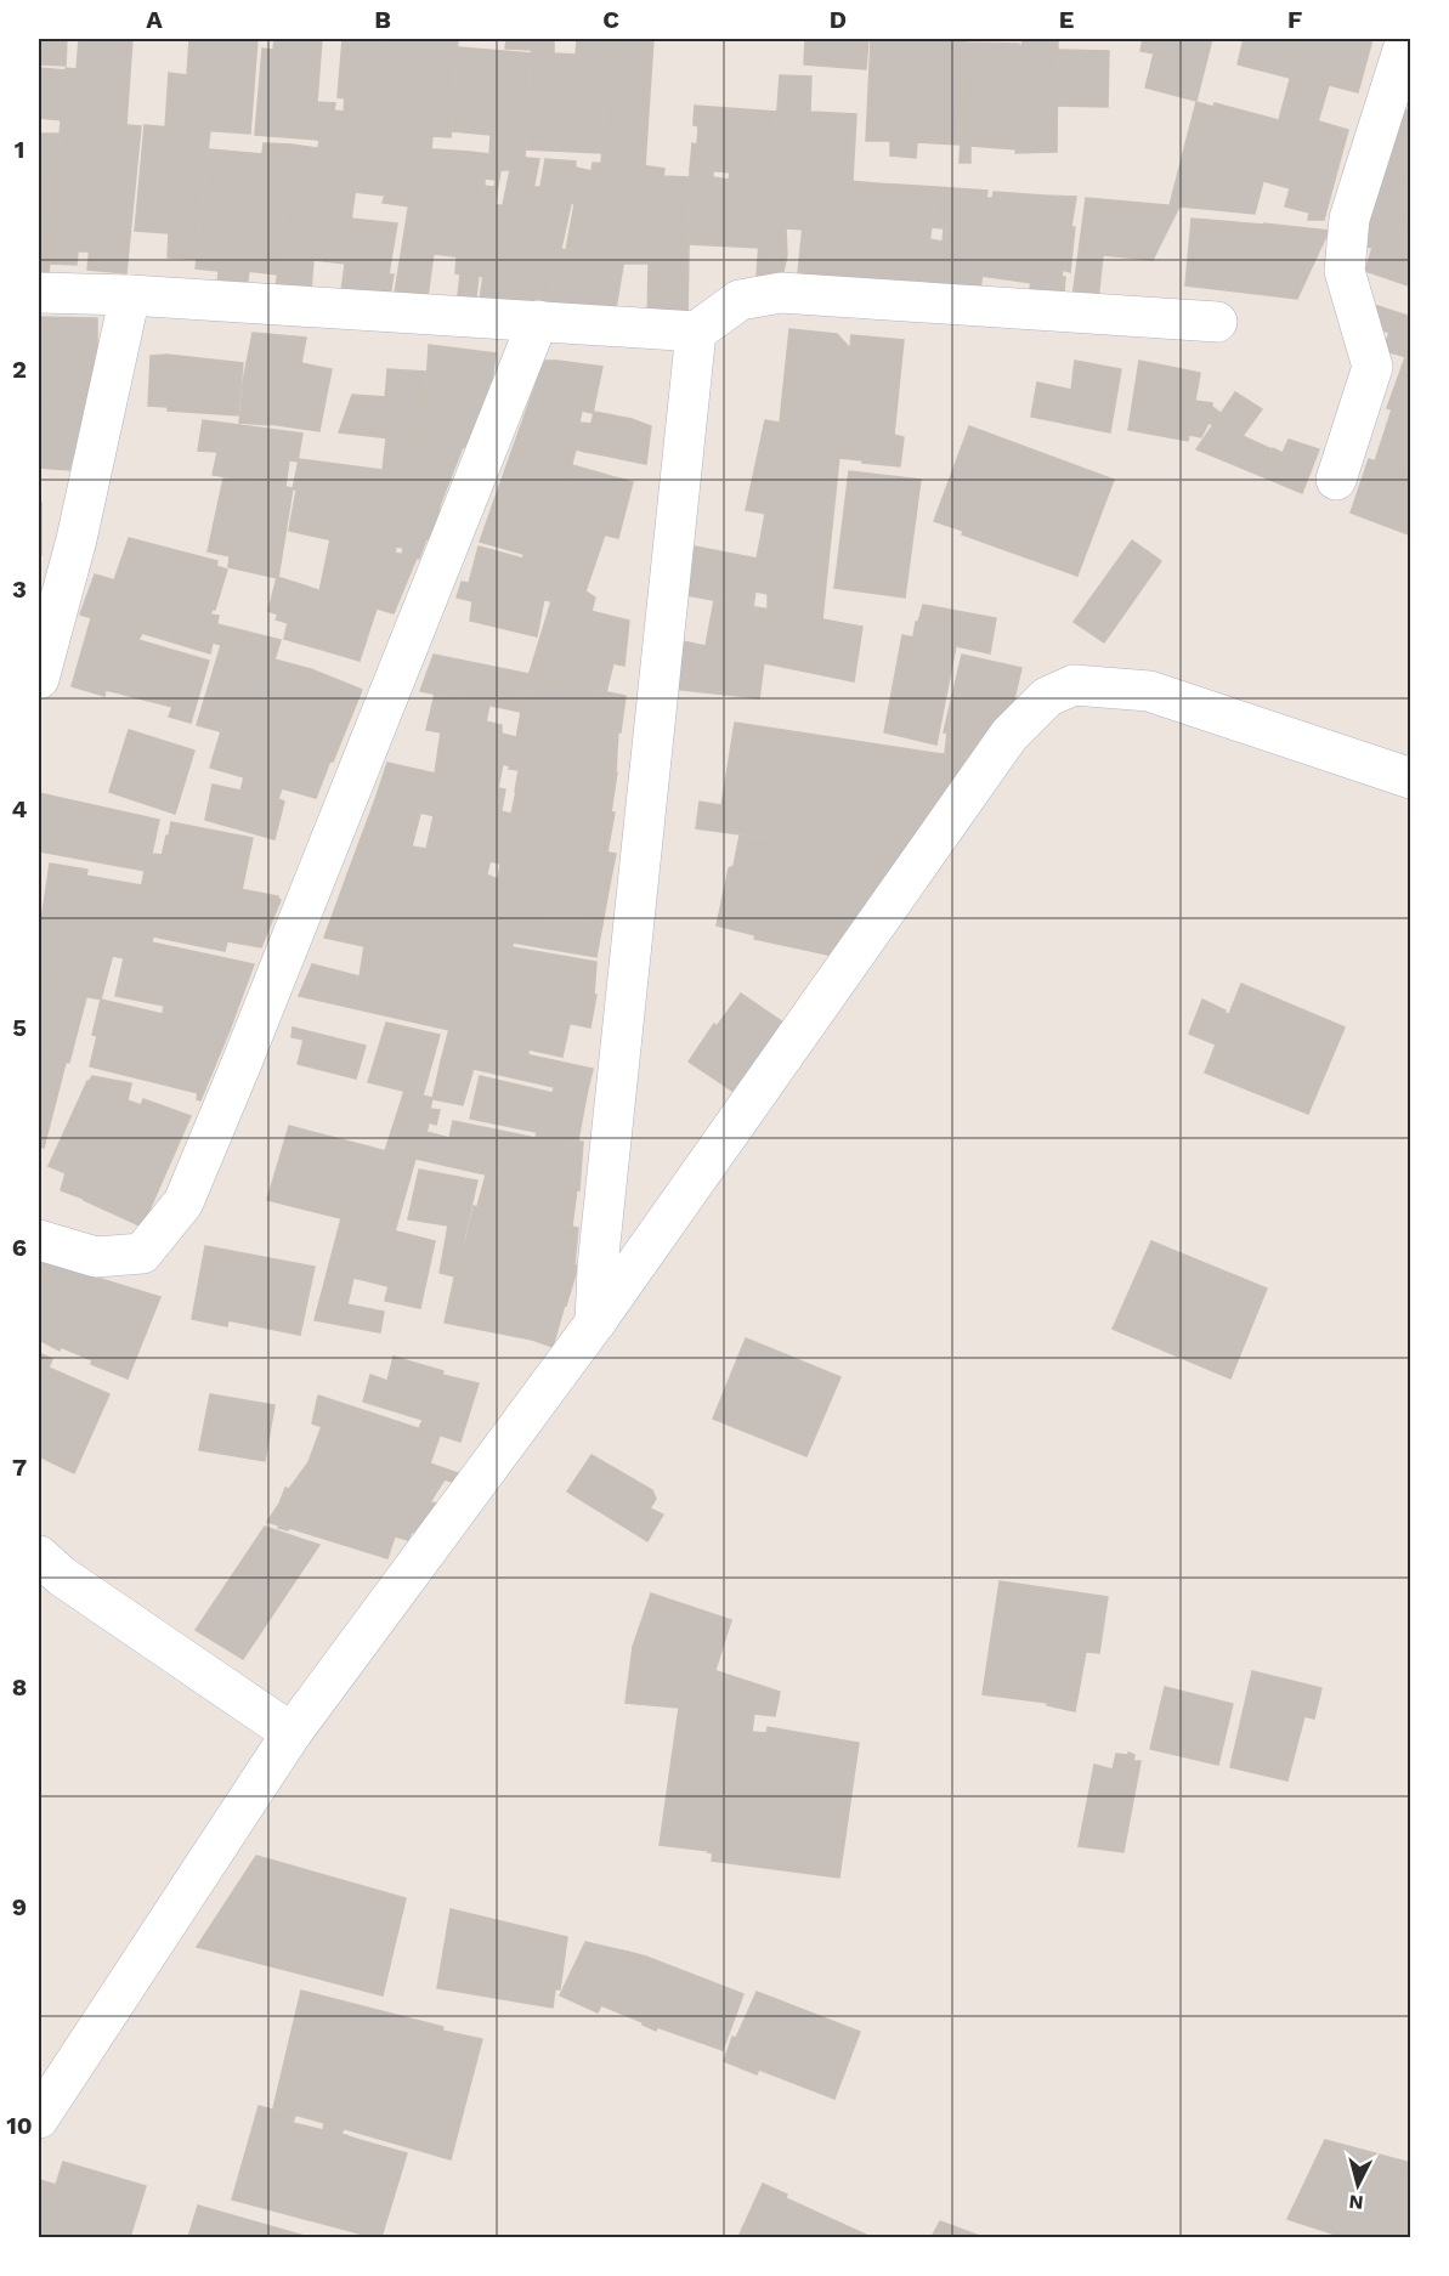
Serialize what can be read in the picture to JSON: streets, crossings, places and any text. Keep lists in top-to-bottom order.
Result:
{
  "north": "bottom",
  "grid": {
    "columns": [
      "A",
      "B",
      "C",
      "D",
      "E",
      "F"
    ],
    "rows": [
      "1",
      "2",
      "3",
      "4",
      "5",
      "6",
      "7",
      "8",
      "9",
      "10"
    ]
  }
}
